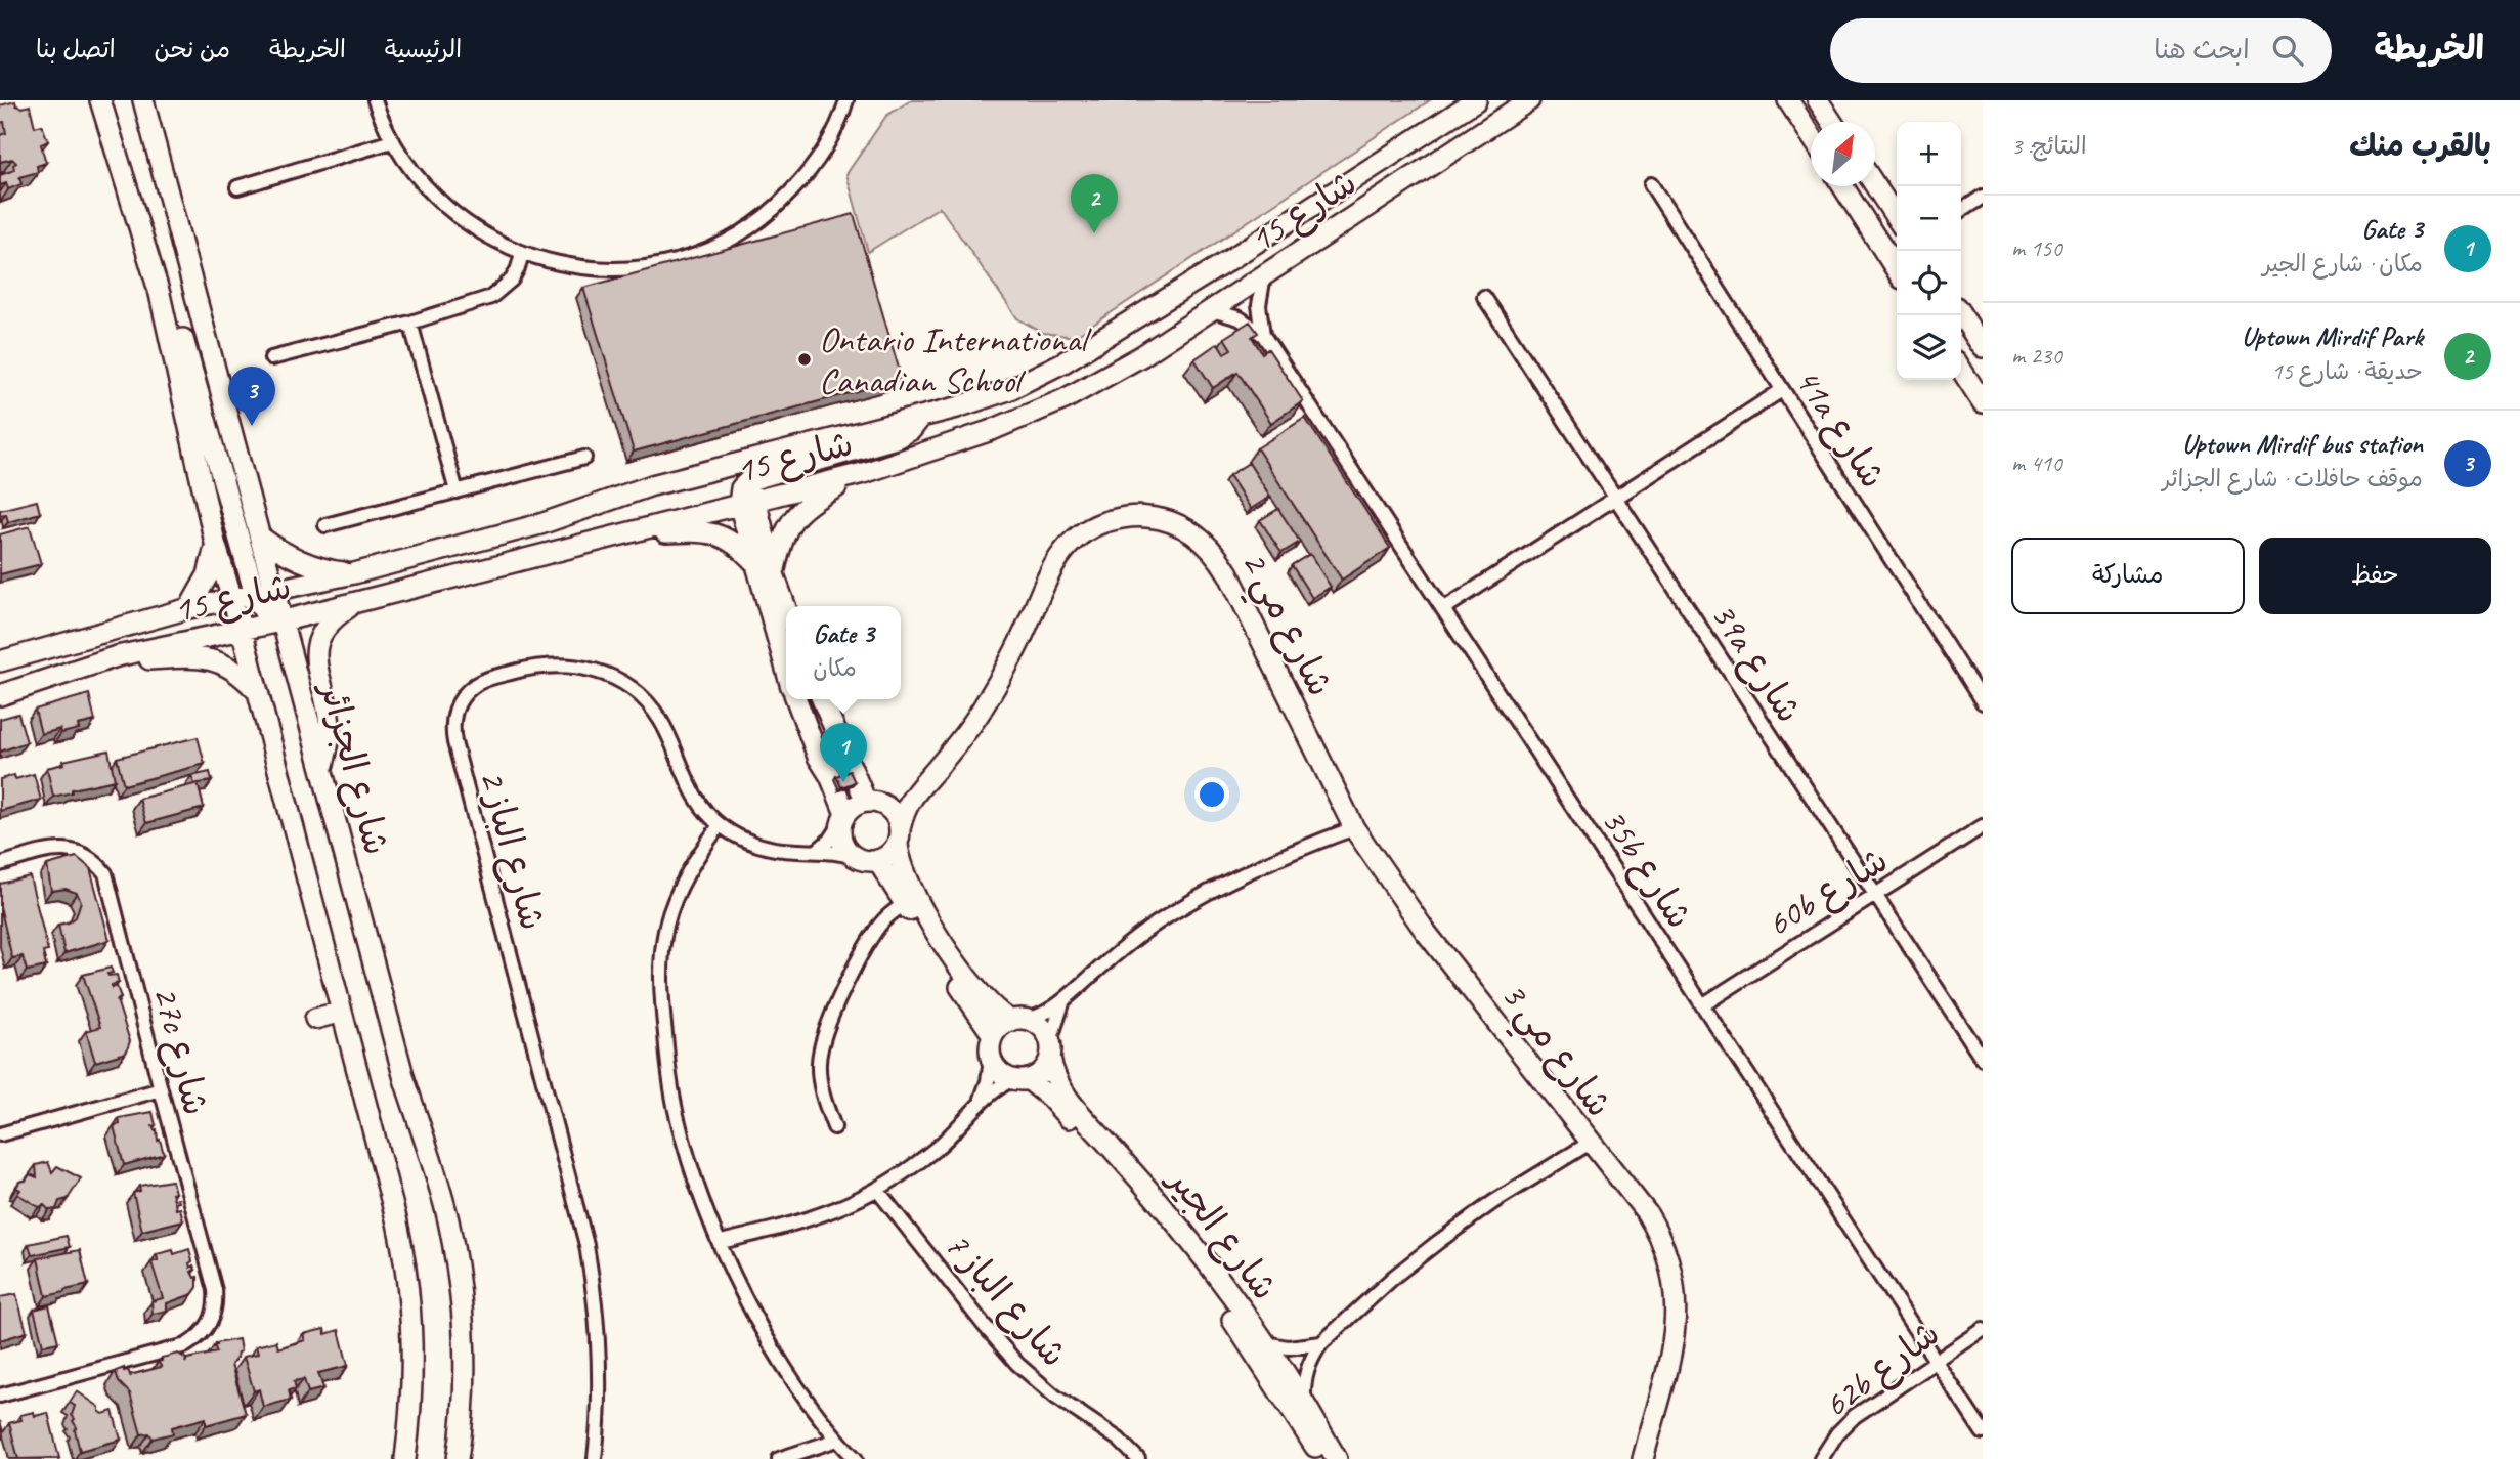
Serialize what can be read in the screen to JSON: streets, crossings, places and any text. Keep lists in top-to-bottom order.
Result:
{
  "streets": {
    "street": [
      "شارع 15",
      "41a شارع",
      "شارع مي 2",
      "39a شارع",
      "شارع الجزائر",
      "شارع الباز 2",
      "35b شارع",
      "60b شارع",
      "شارع مي 3",
      "27c شارع",
      "شارع الجير",
      "شارع الباز 7",
      "62b شارع"
    ]
  },
  "crossings": [
    ["شارع 15", "شارع الجزائر"],
    ["شارع 15", "35b شارع"],
    ["شارع مي 2", "شارع الباز 2"],
    ["شارع مي 2", "شارع مي 3"],
    ["39a شارع", "60b شارع"],
    ["35b شارع", "60b شارع"],
    ["35b شارع", "62b شارع"],
    ["شارع مي 3", "شارع الجير"]
  ],
  "places": ["Ontario International Canadian School"],
  "north": "top right",
  "page": {
    "header": "الخريطة",
    "search": "ابحث هنا",
    "nav": [
      "الرئيسية",
      "الخريطة",
      "من نحن",
      "اتصل بنا"
    ],
    "heading": ["بالقرب منك", "النتائج: 3"],
    "map_buttons": ["+", "−"],
    "pins": ["2", "3", "1"],
    "list": [
      {
        "mark": "1",
        "name": "Gate 3",
        "note": "مكان · شارع الجير",
        "value": "150 m"
      },
      {
        "mark": "2",
        "name": "Uptown Mirdif Park",
        "note": "حديقة · شارع 15",
        "value": "230 m"
      },
      {
        "mark": "3",
        "name": "Uptown Mirdif bus station",
        "note": "موقف حافلات · شارع الجزائر",
        "value": "410 m"
      }
    ],
    "buttons": ["حفظ", "مشاركة"],
    "popup": ["Gate 3", "مكان"]
  }
}
